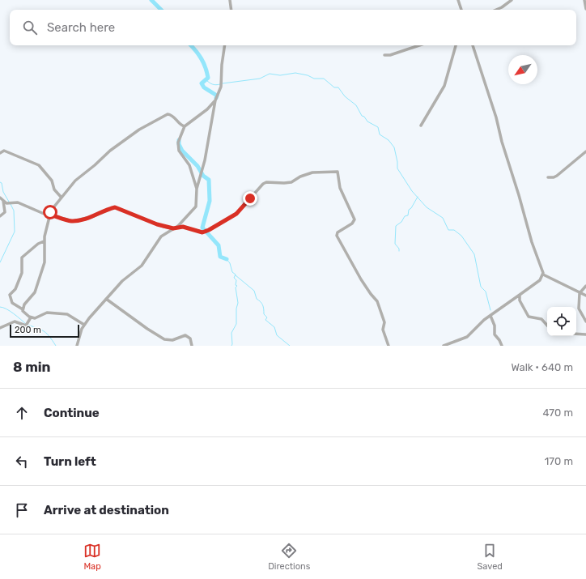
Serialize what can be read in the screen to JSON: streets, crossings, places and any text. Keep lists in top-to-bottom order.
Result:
{
  "scale_bar": "200 m",
  "north": "bottom left",
  "page": {
    "search": "Search here",
    "scale": "200 m",
    "heading": ["8 min", "Walk · 640 m"],
    "list": [
      ["Continue", "470 m"],
      ["Turn left", "170 m"],
      "Arrive at destination"
    ],
    "nav": ["Map", "Directions", "Saved"]
  }
}
